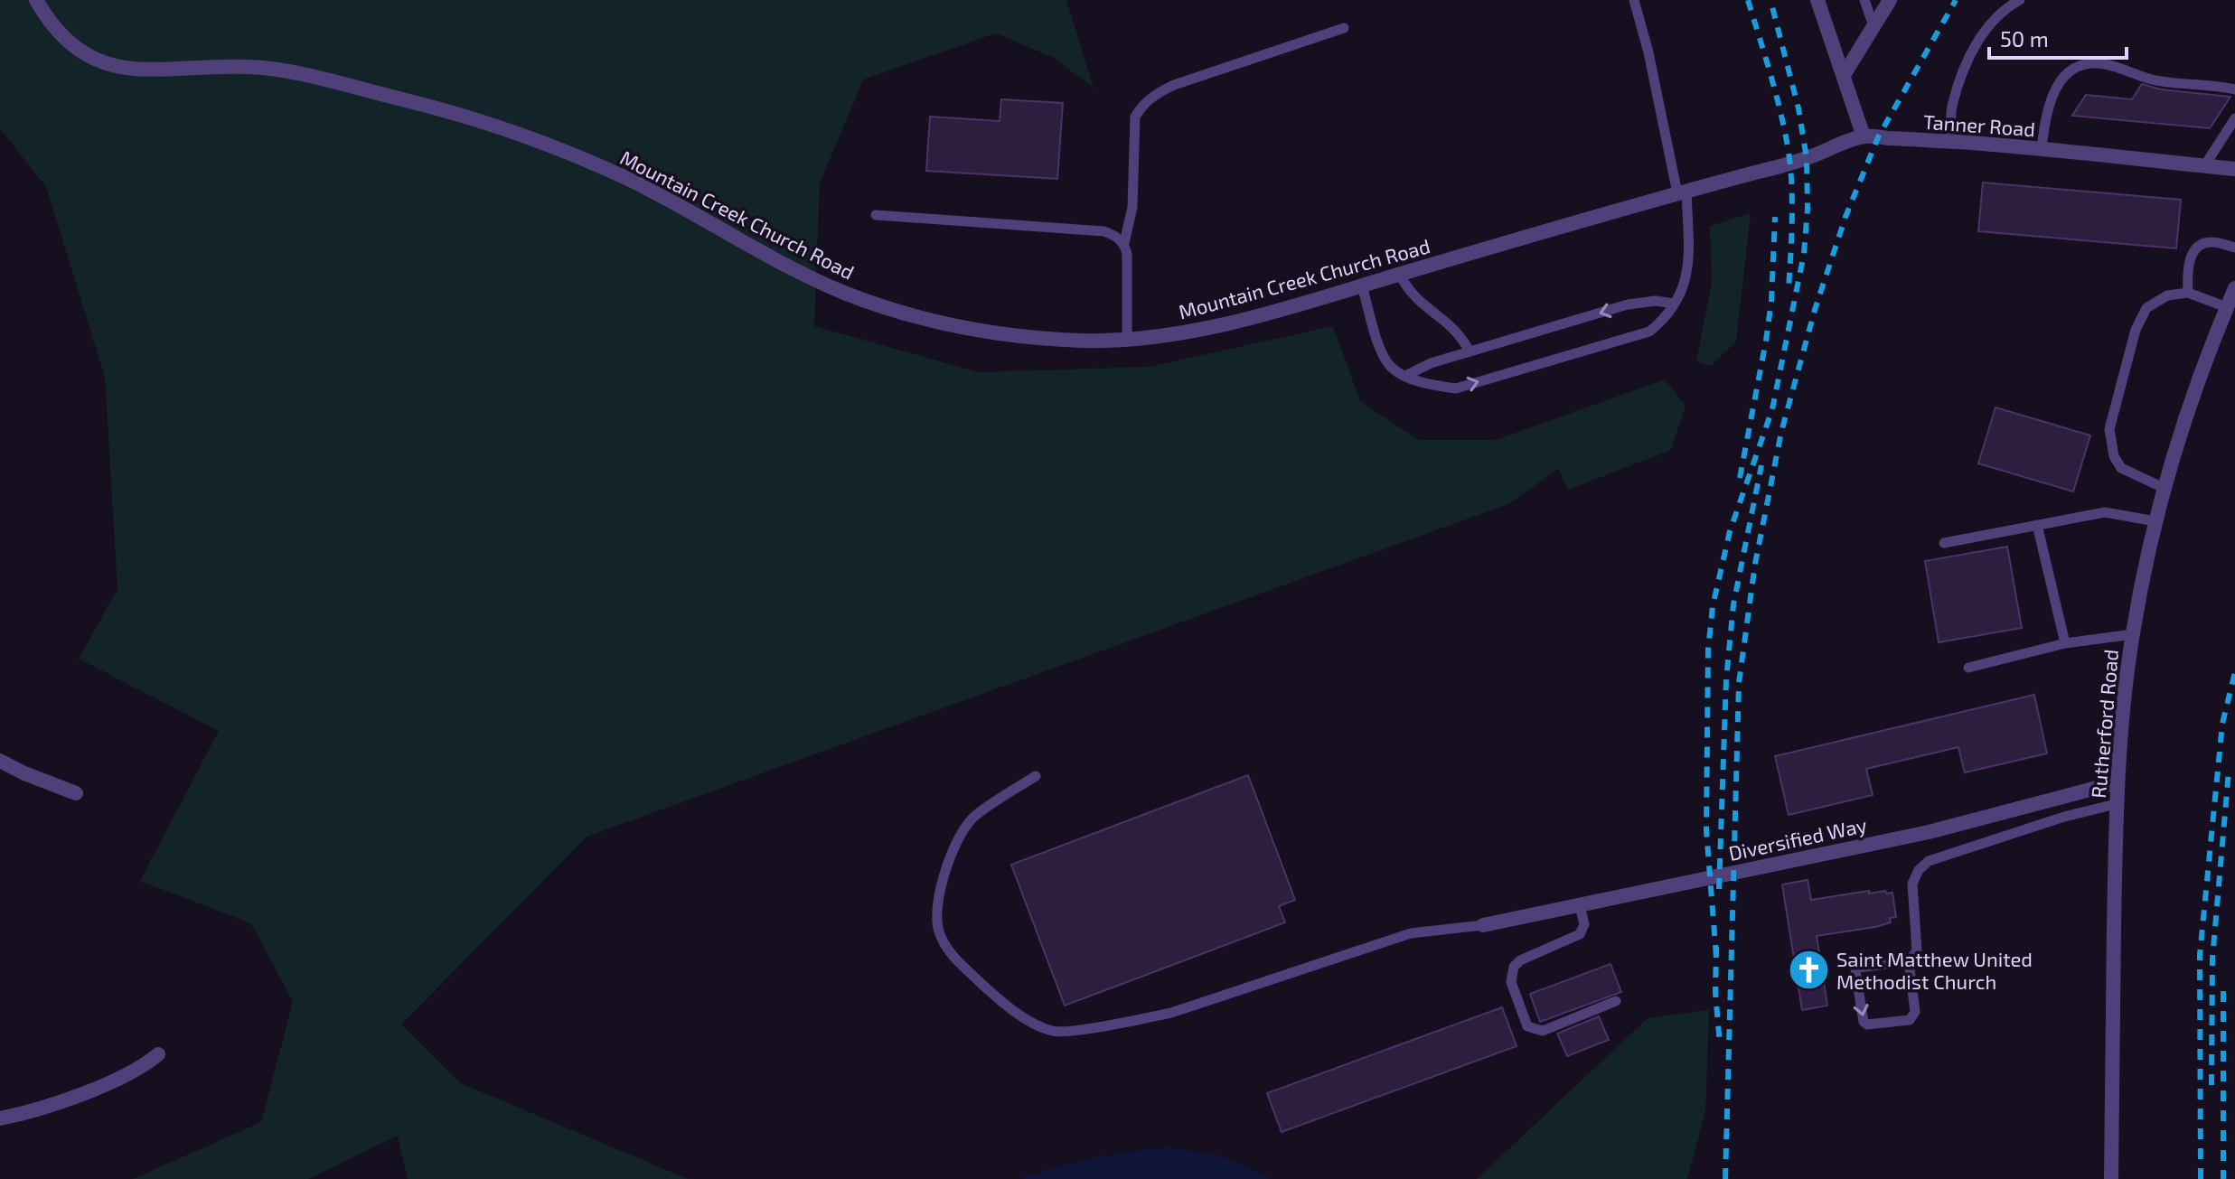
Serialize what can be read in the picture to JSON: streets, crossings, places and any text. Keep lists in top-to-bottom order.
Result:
{
  "streets": {
    "street": [
      "Tanner Road",
      "Mountain Creek Church Road",
      "Rutherford Road",
      "Diversified Way"
    ]
  },
  "crossings": [
    ["Tanner Road", "Mountain Creek Church Road"],
    ["Rutherford Road", "Diversified Way"]
  ],
  "places": {
    "church": ["Saint Matthew United Methodist Church"]
  },
  "scale_bar": "50 m"
}
